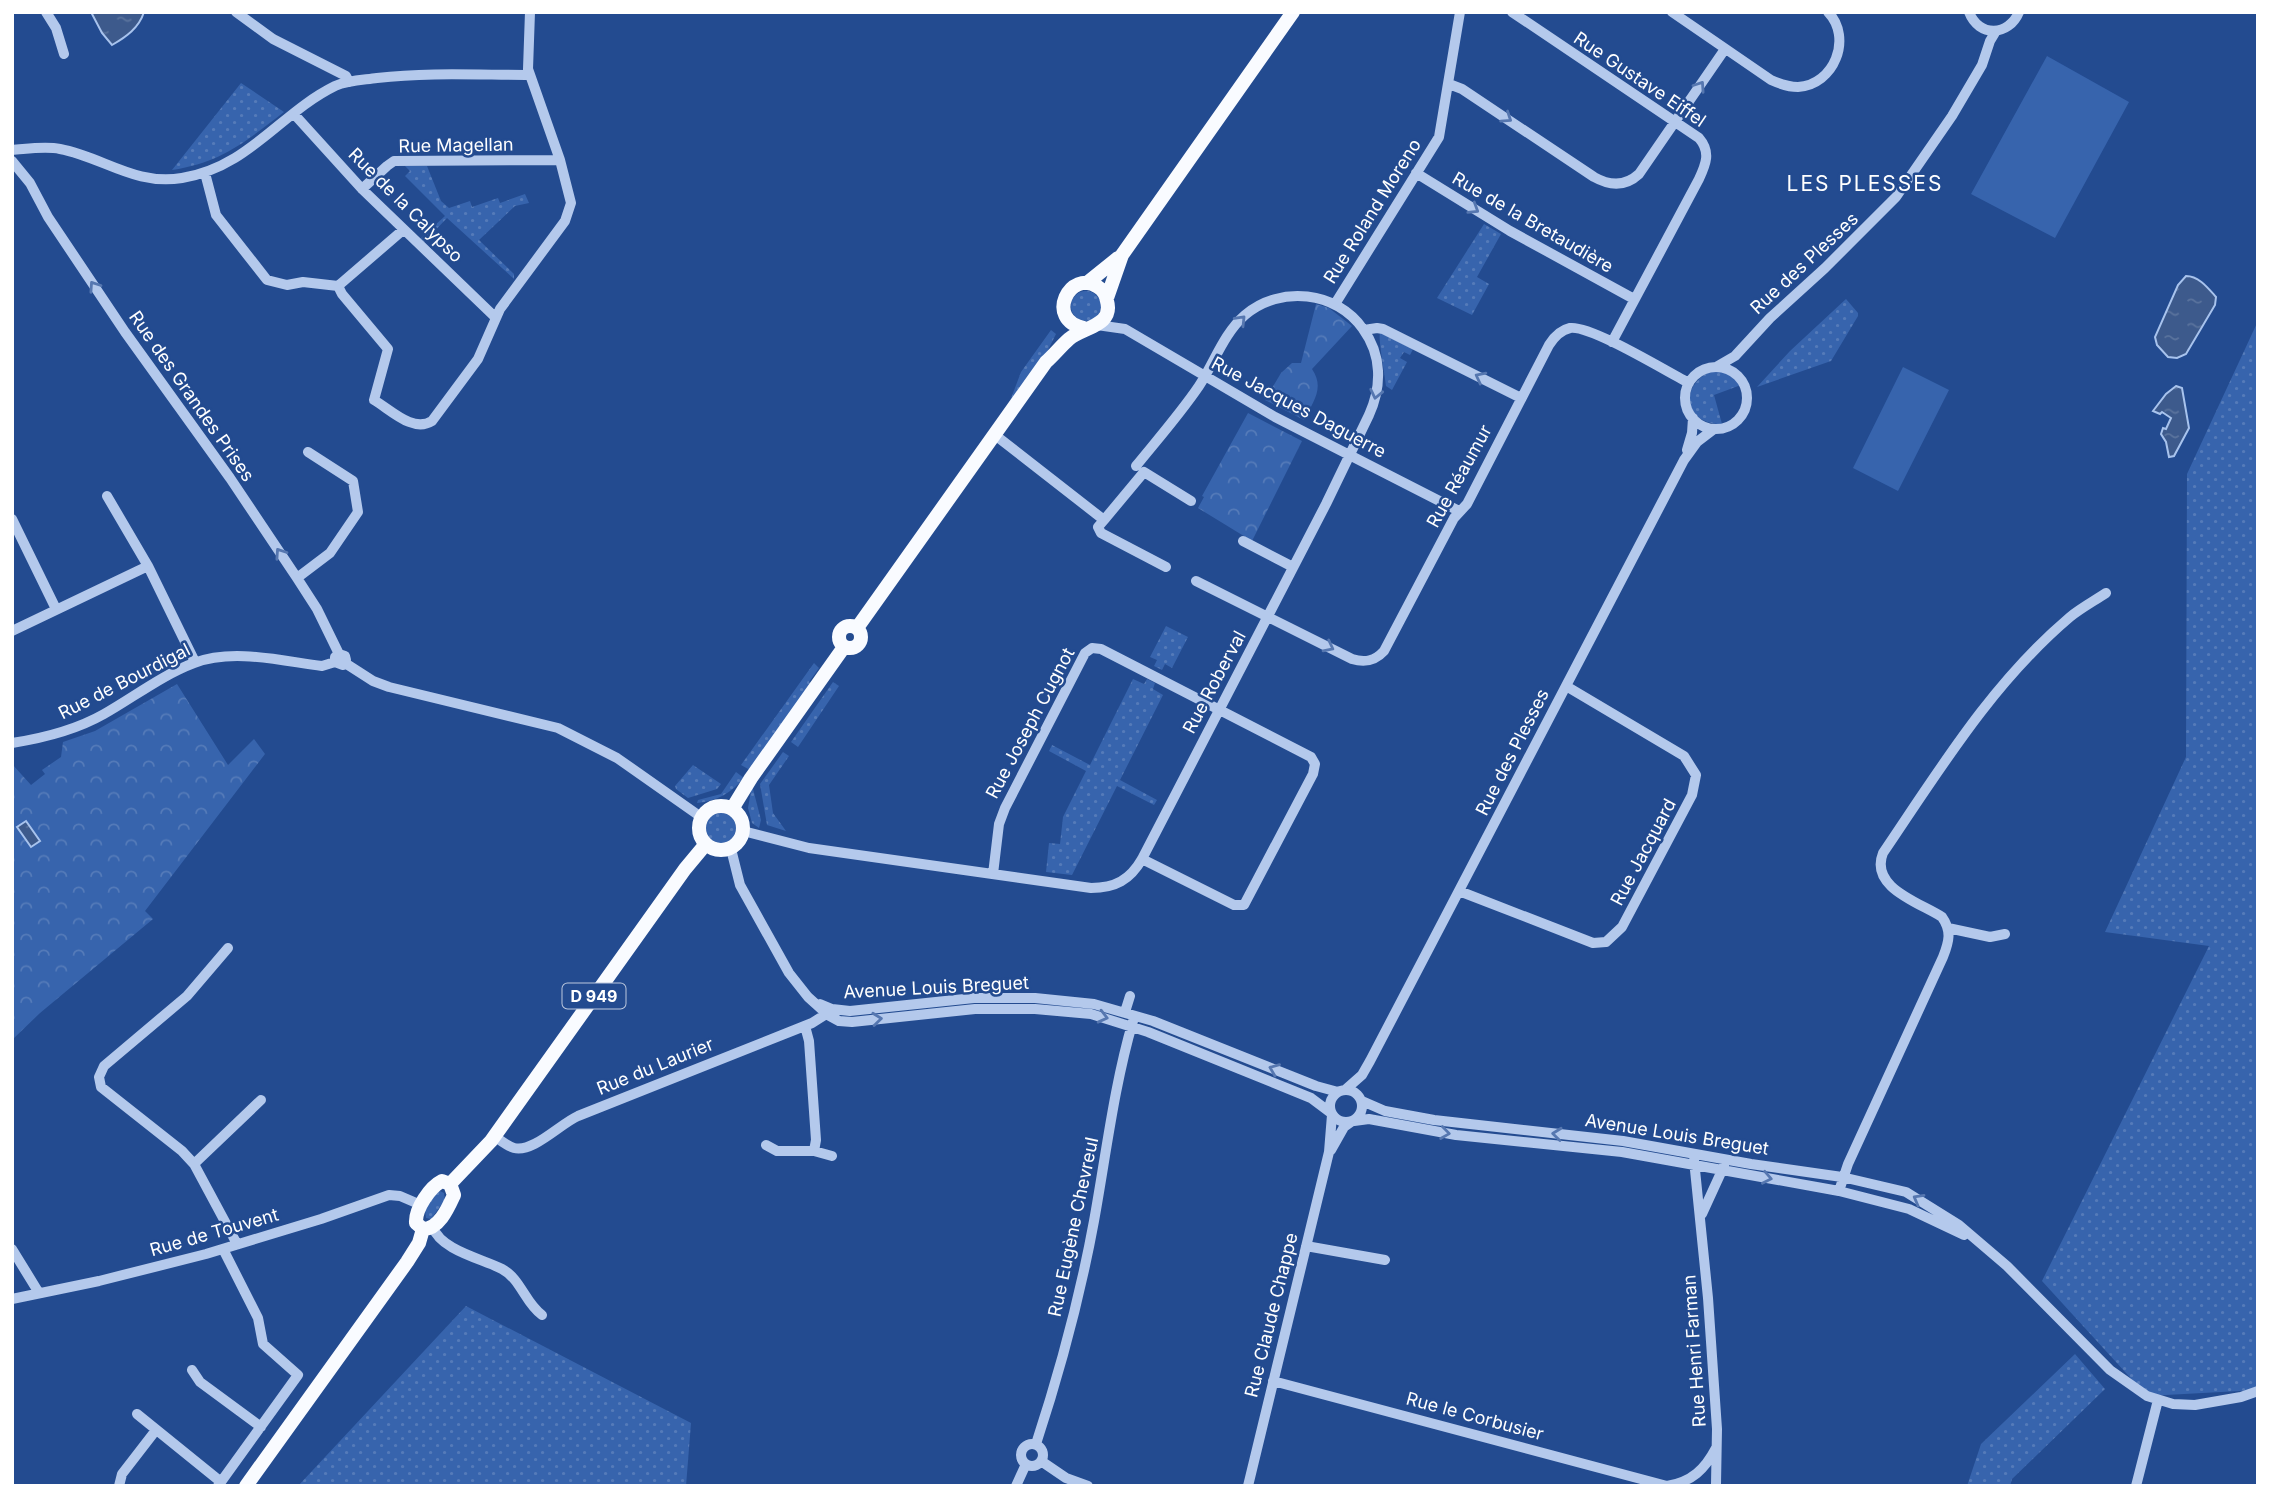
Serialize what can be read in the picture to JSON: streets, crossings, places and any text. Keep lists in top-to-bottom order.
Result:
{
  "streets": {
    "main road": ["D 949"],
    "street": [
      "Rue Gustave Eiffel",
      "Rue Magellan",
      "Rue de la Calypso",
      "Rue Roland Moreno",
      "Rue de la Bretaudière",
      "Rue des Plesses",
      "Rue des Grandes Prises",
      "Rue Jacques Daguerre",
      "Rue Réaumur",
      "Rue de Bourdigal",
      "Rue Roberval",
      "Rue Joseph Cugnot",
      "Rue Jacquard",
      "Avenue Louis Breguet",
      "Rue du Laurier",
      "Rue Eugène Chevreul",
      "Rue de Touvent",
      "Rue Claude Chappe",
      "Rue Henri Farman",
      "Rue le Corbusier"
    ]
  },
  "crossings": [
    ["Rue Gustave Eiffel", "Rue de la Bretaudière"],
    ["Rue Gustave Eiffel", "Rue Réaumur"],
    ["Rue Magellan", "Rue de la Calypso"],
    ["Rue Roland Moreno", "Rue de la Bretaudière"],
    ["Rue Roland Moreno", "Rue Roberval"],
    ["Rue des Plesses", "Rue Réaumur"],
    ["Rue des Plesses", "Rue Jacquard"],
    ["Rue des Plesses", "Avenue Louis Breguet"],
    ["Rue des Plesses", "Rue Claude Chappe"],
    ["Rue des Grandes Prises", "Rue de Bourdigal"],
    ["Rue Jacques Daguerre", "Rue Réaumur"],
    ["Rue Jacques Daguerre", "Rue Roberval"],
    ["Rue Réaumur", "Rue Roberval"],
    ["Rue Roberval", "Rue Joseph Cugnot"],
    ["Rue Roberval", "Avenue Louis Breguet"],
    ["Rue Roberval", "D 949"],
    ["Avenue Louis Breguet", "D 949"],
    ["Avenue Louis Breguet", "Rue du Laurier"],
    ["Avenue Louis Breguet", "Rue Eugène Chevreul"],
    ["Avenue Louis Breguet", "Rue Claude Chappe"],
    ["Avenue Louis Breguet", "Rue Henri Farman"],
    ["D 949", "Rue du Laurier"],
    ["Rue Claude Chappe", "Rue le Corbusier"]
  ],
  "one_way": ["Rue de la Bretaudière", "Rue des Grandes Prises"],
  "districts": ["LES PLESSES"]
}
